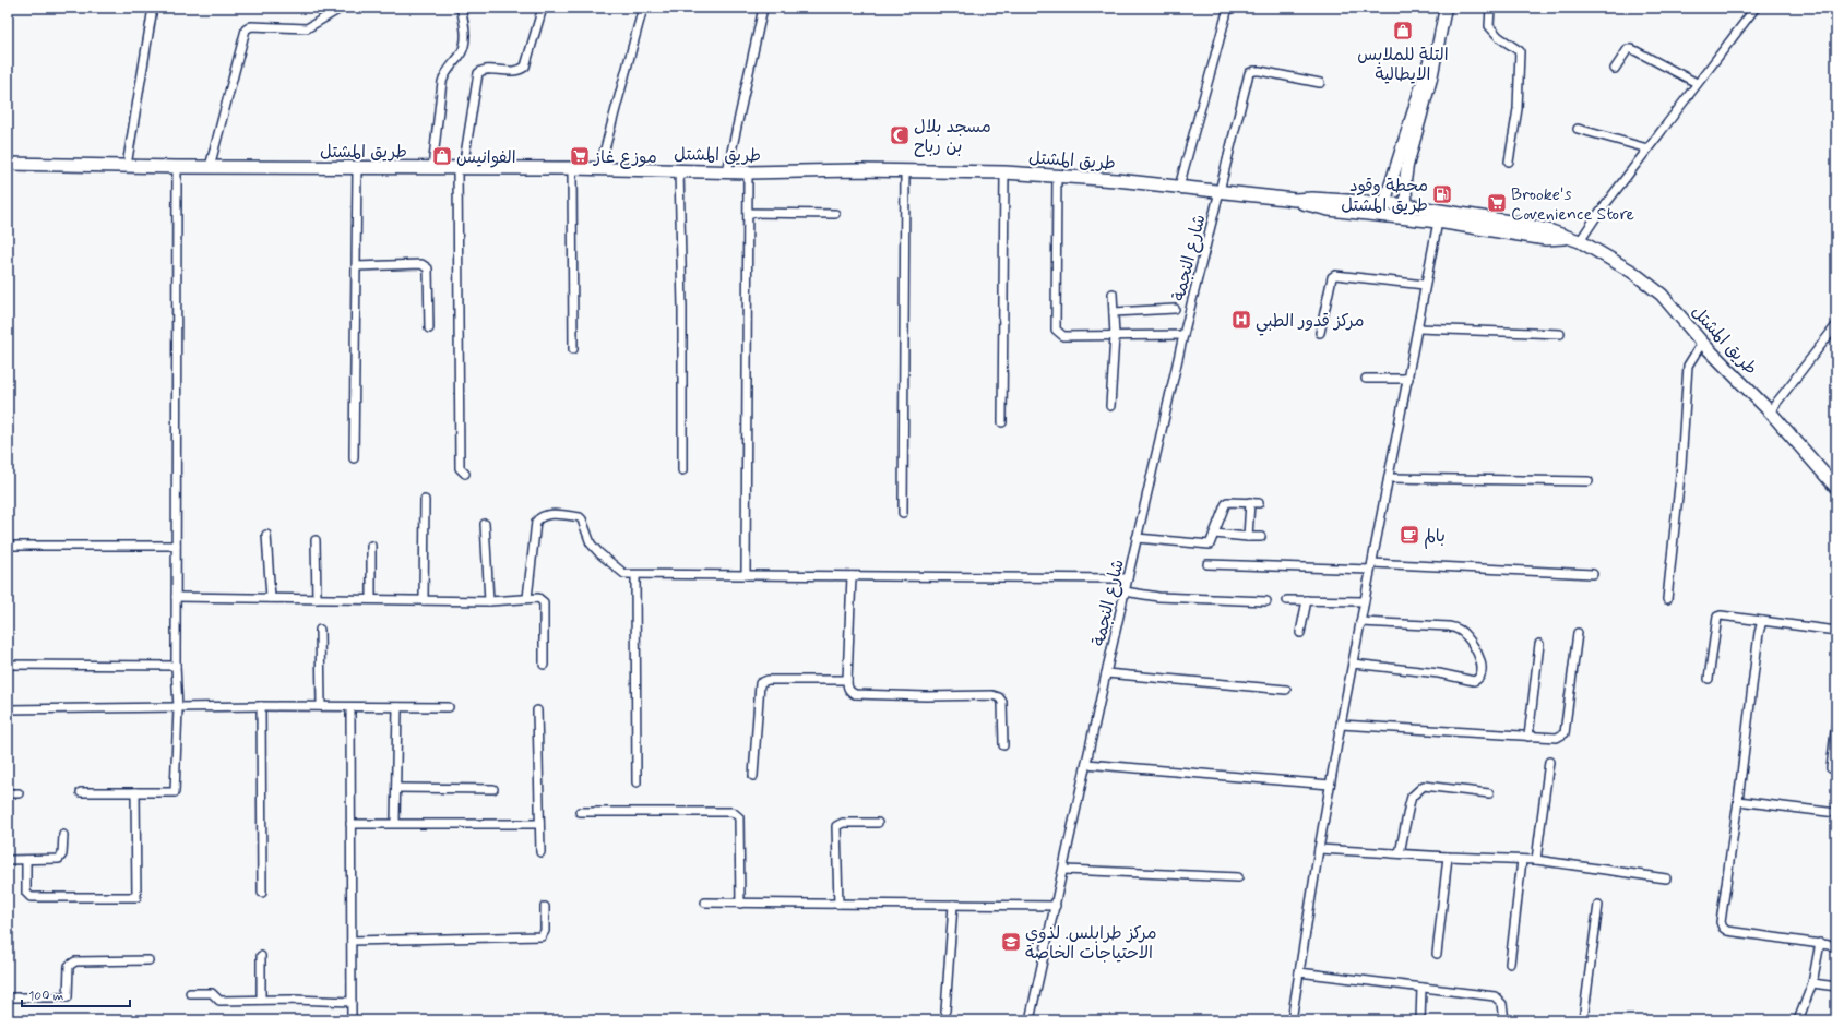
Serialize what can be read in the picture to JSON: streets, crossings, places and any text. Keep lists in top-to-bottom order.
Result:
{
  "streets": {
    "main road": ["طريق المشتل"],
    "street": ["شارع النجمة"]
  },
  "crossings": [
    ["طريق المشتل", "شارع النجمة"]
  ],
  "places": {
    "shop": ["التلة للملابس الايطالية", "الفوانيس"],
    "mosque": ["مسجد بلال بن رباح"],
    "supermarket": ["موزع غاز", "Brooke's Covenience Store"],
    "fuel station": ["محطة وقود طريق المشتل"],
    "hospital": ["مركز قدور الطبي"],
    "cafe": ["بالم"],
    "school or university": ["مركز طرابلس. لذوي الاحتياجات الخاصة"]
  },
  "scale_bar": "100 m"
}
